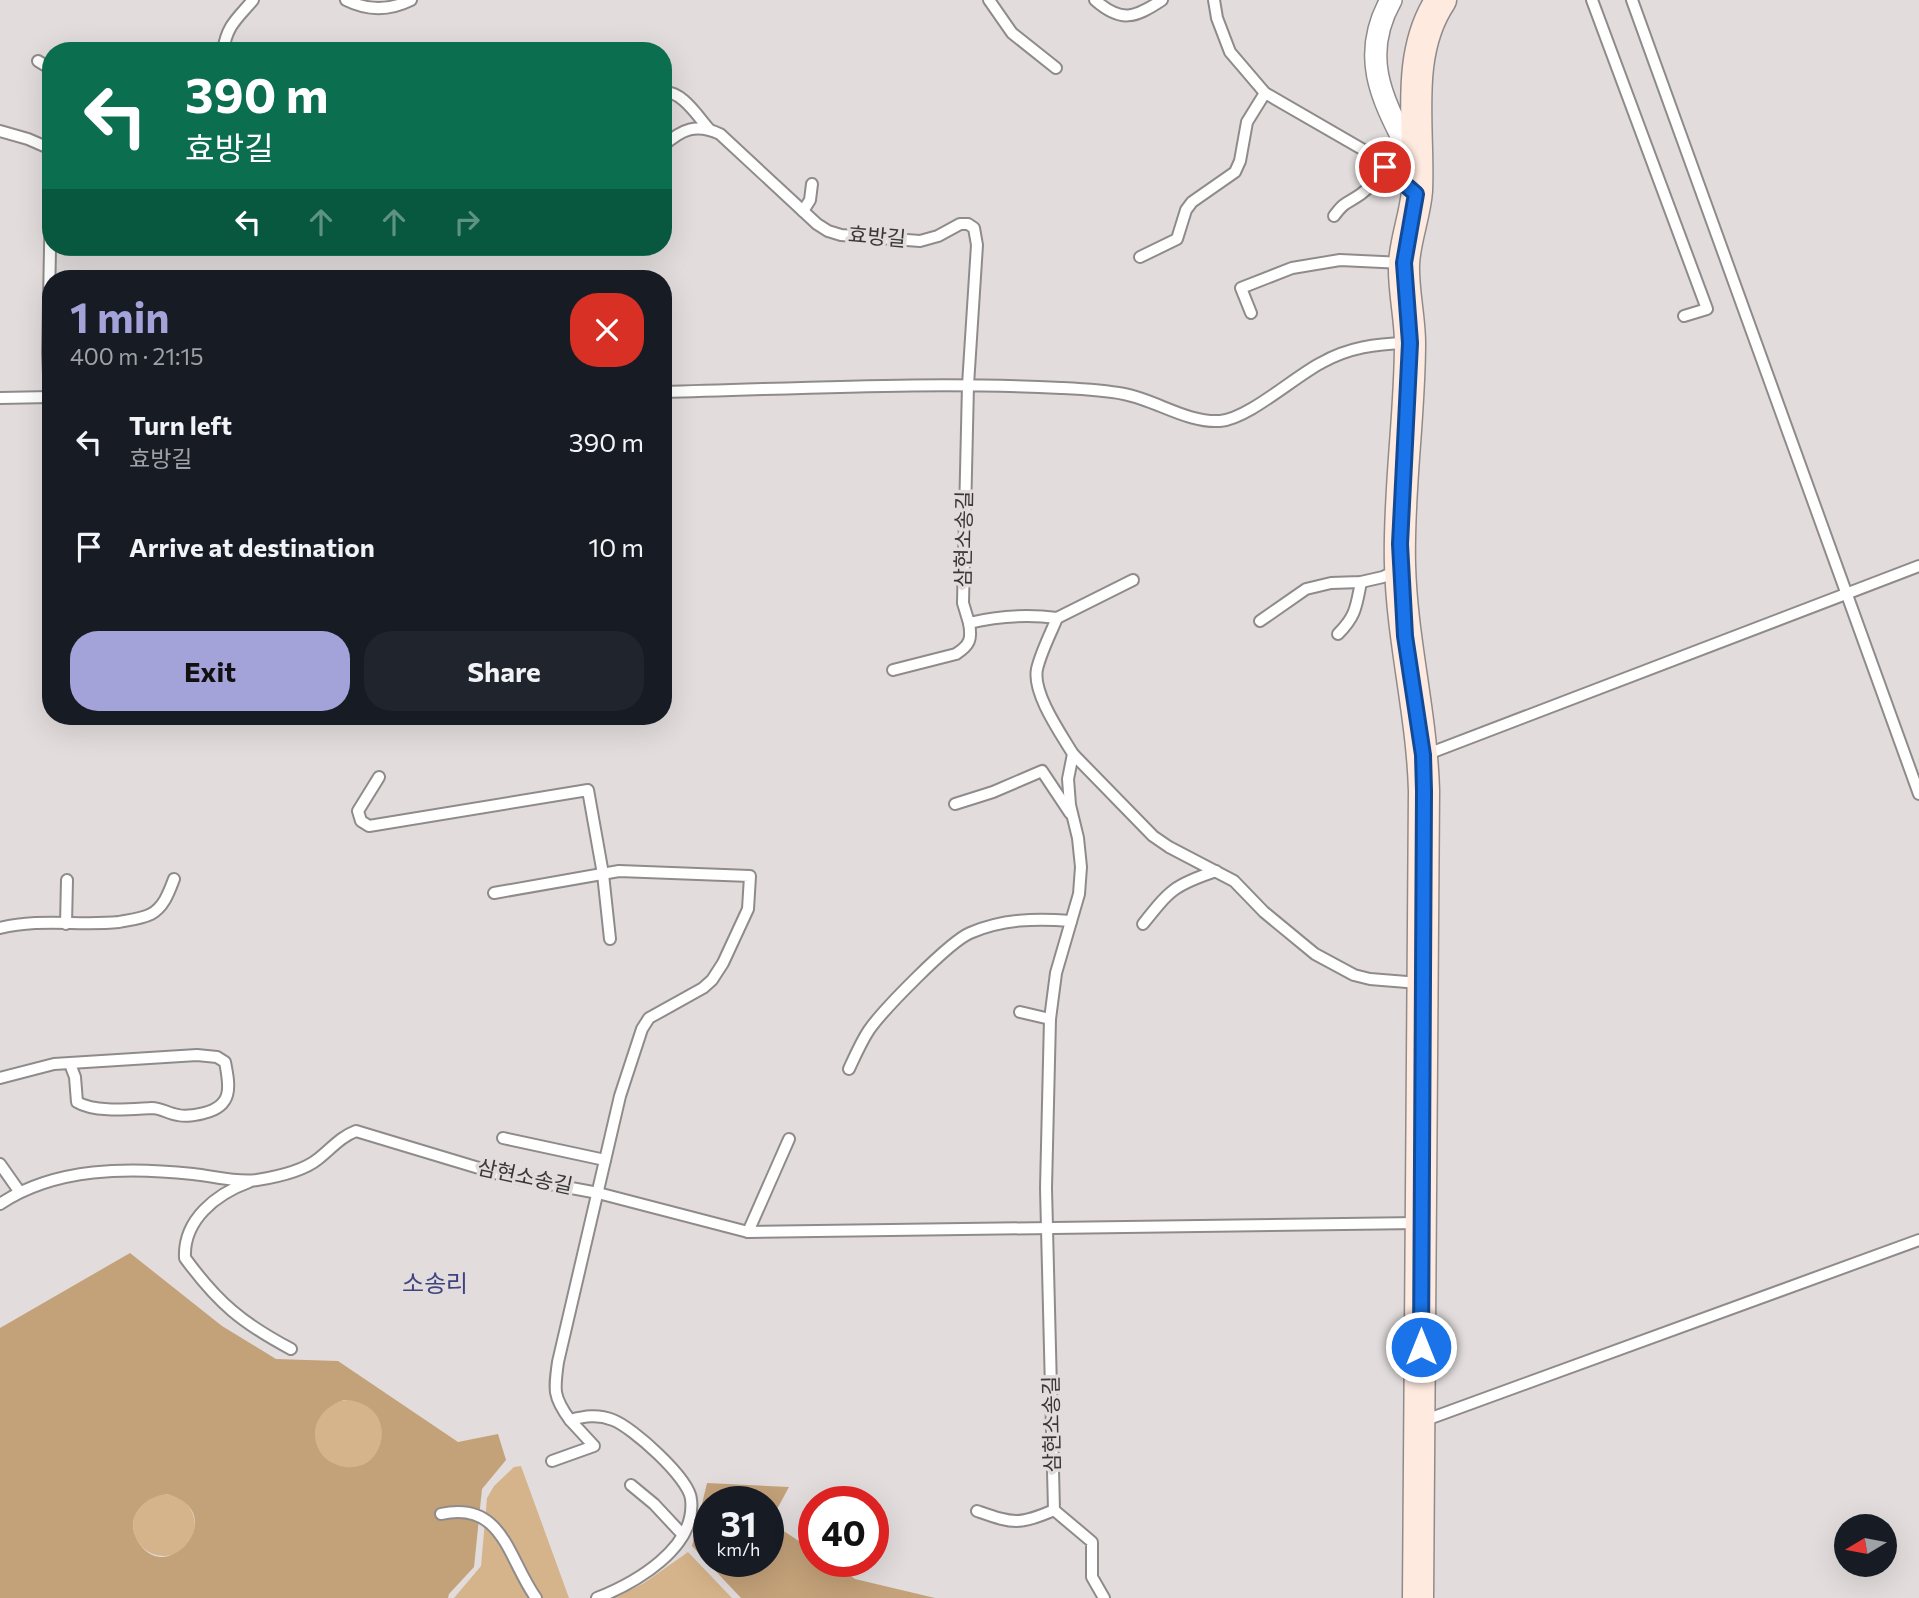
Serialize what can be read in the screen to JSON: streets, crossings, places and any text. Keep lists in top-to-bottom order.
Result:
{
  "streets": {
    "lane": ["효방길", "삼현소송길"]
  },
  "crossings": [
    ["효방길", "삼현소송길"]
  ],
  "districts": ["소송리"],
  "north": "left",
  "page": {
    "turn": ["390 m", "효방길"],
    "heading": ["1 min", "400 m · 21:15"],
    "list": [
      {
        "name": "Turn left",
        "note": "효방길",
        "value": "390 m"
      },
      {
        "name": "Arrive at destination",
        "value": "10 m"
      }
    ],
    "buttons": ["Exit", "Share"],
    "speed": "31 km/h",
    "limit": "40"
  }
}
